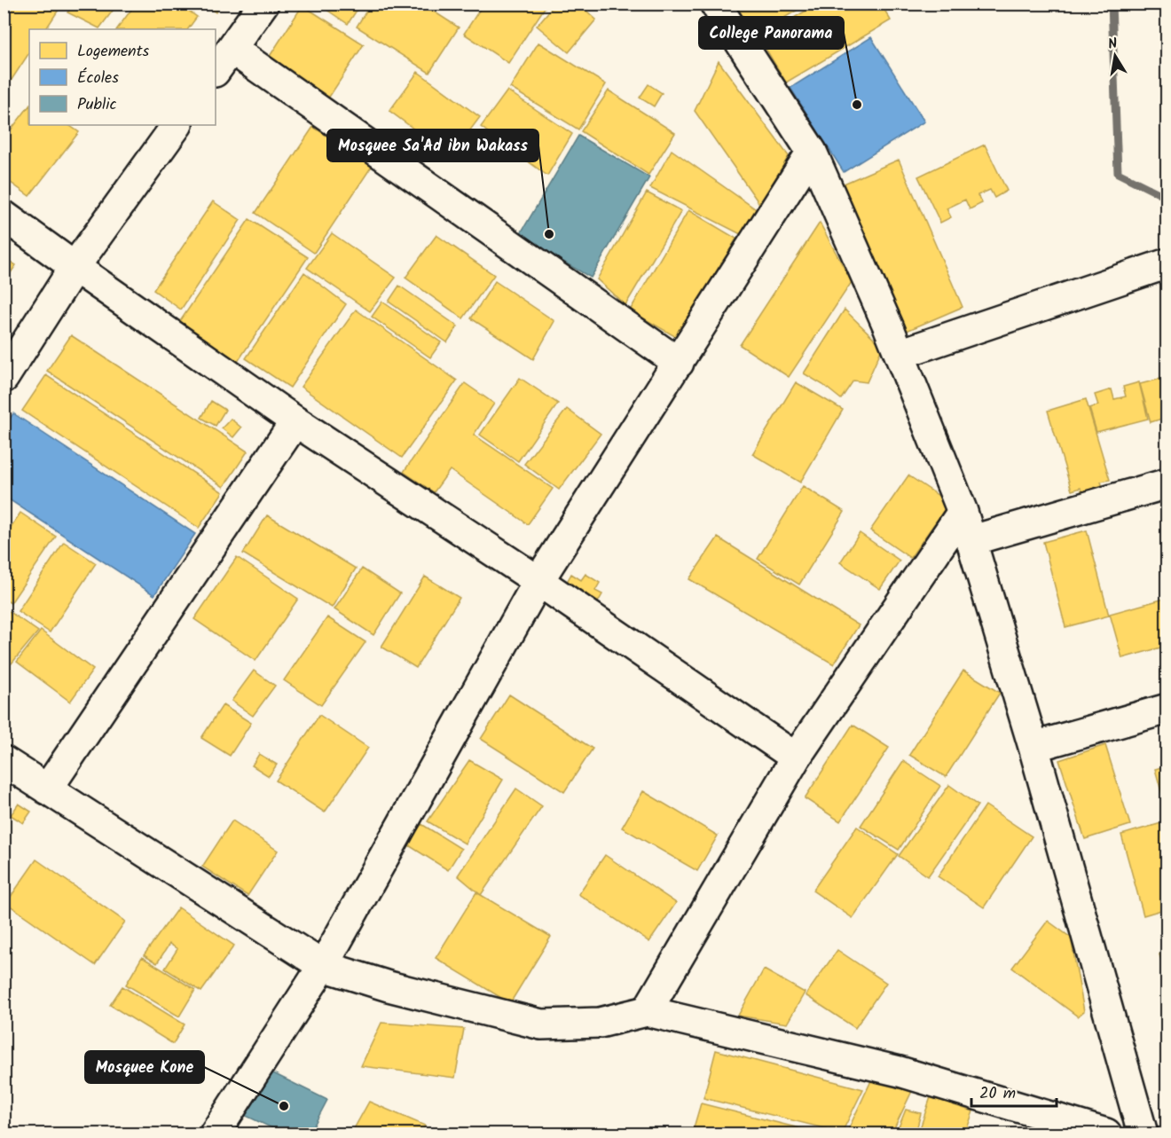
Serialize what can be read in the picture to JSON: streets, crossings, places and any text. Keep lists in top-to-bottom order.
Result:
{
  "places": ["College Panorama", "Mosquee Sa'Ad ibn Wakass", "Mosquee Kone"],
  "legend": ["Logements", "Écoles", "Public"],
  "scale_bar": "20 m",
  "north": "top"
}
